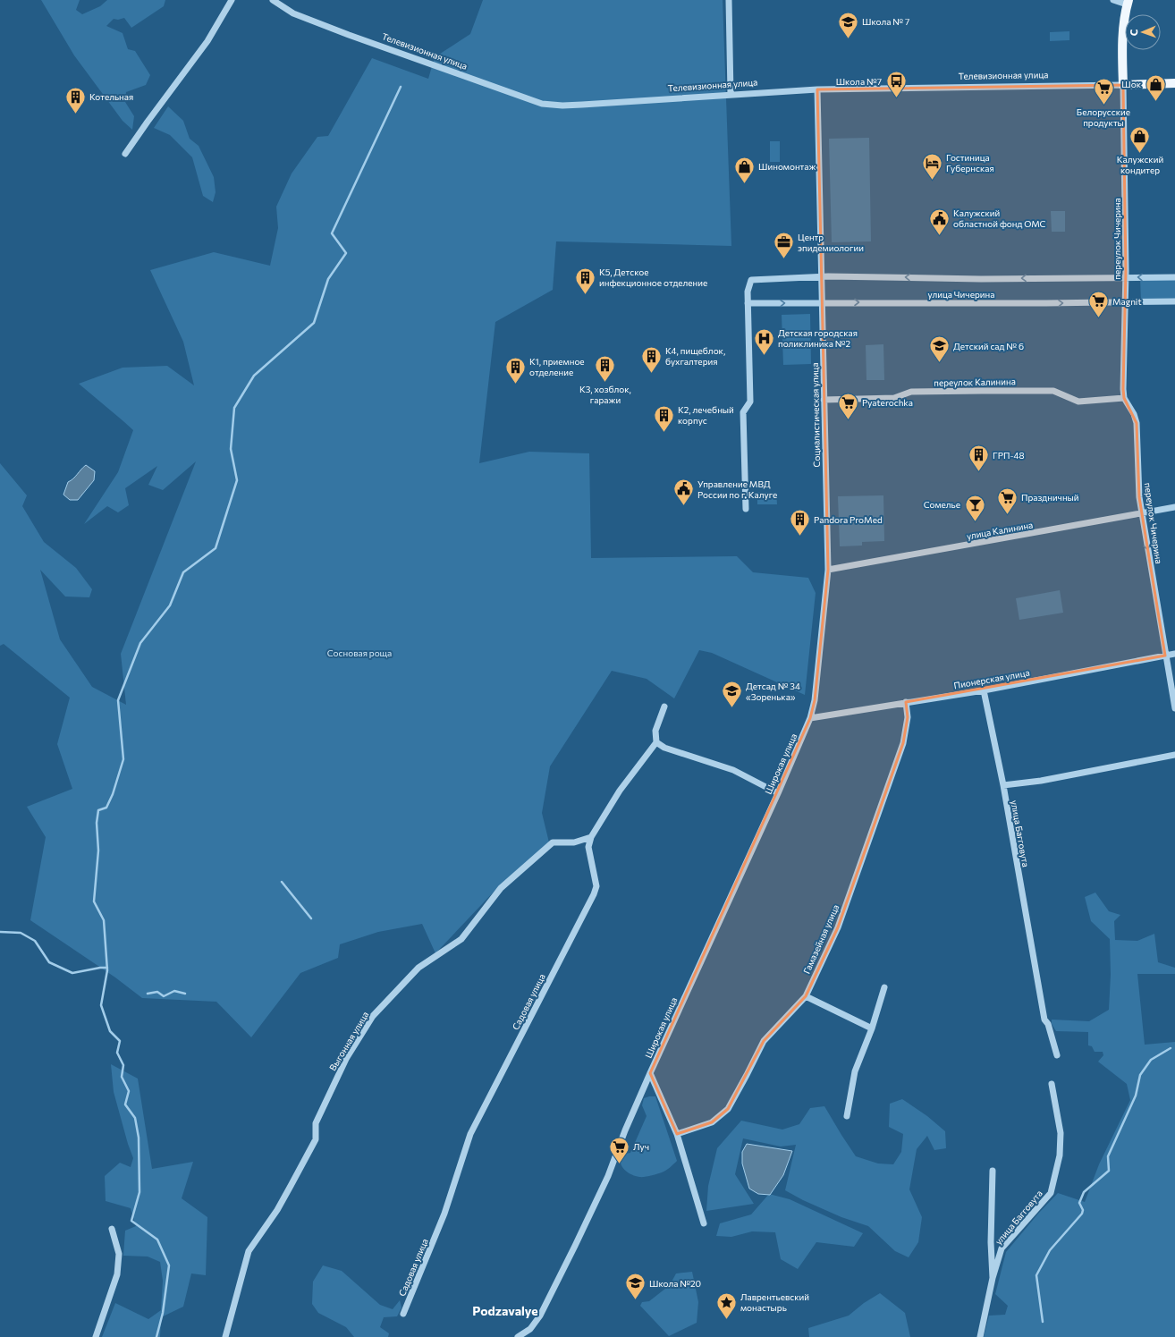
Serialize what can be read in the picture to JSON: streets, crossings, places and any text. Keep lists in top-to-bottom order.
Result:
{
  "streets": {
    "main road": ["Телевизионная улица"],
    "street": [
      "переулок Чичерина",
      "улица Чичерина",
      "переулок Калинина",
      "Социалистическая улица",
      "улица Калинина",
      "Пионерская улица",
      "Широкая улица",
      "улица Багговута",
      "Гамазейная улица",
      "Садовая улица",
      "Выгонная улица"
    ]
  },
  "crossings": [
    ["Телевизионная улица", "переулок Чичерина"],
    ["Телевизионная улица", "Социалистическая улица"],
    ["переулок Чичерина", "улица Чичерина"],
    ["переулок Чичерина", "переулок Калинина"],
    ["переулок Чичерина", "улица Калинина"],
    ["переулок Чичерина", "Пионерская улица"],
    ["улица Чичерина", "Социалистическая улица"],
    ["переулок Калинина", "Социалистическая улица"],
    ["Социалистическая улица", "улица Калинина"],
    ["Социалистическая улица", "Пионерская улица"],
    ["Социалистическая улица", "Широкая улица"],
    ["Пионерская улица", "Широкая улица"],
    ["Пионерская улица", "улица Багговута"],
    ["Пионерская улица", "Гамазейная улица"],
    ["Садовая улица", "Выгонная улица"]
  ],
  "districts": ["Podzavalye"],
  "parks": ["Сосновая роща"],
  "places": {
    "school or university": [
      "Школа № 7",
      "Детский сад № 6",
      "Детсад № 34 «Зоренька»",
      "Школа №20"
    ],
    "bus stop": ["Школа №7"],
    "shop": ["Шок", "Калужский кондитер", "Шиномонтаж"],
    "supermarket": [
      "Белорусские продукты",
      "Magnit",
      "Pyaterochka",
      "Праздничный",
      "Луч"
    ],
    "building": [
      "Котельная",
      "К5, Детское инфекционное отделение",
      "К4, пищеблок, бухгалтерия",
      "К3, хозблок, гаражи",
      "К1, приемное отделение",
      "К2, лечебный корпус",
      "ГРП-48",
      "Pandora ProMed"
    ],
    "hotel": ["Гостиница Губернская"],
    "public building": ["Калужский областной фонд ОМС", "Управление МВД России по г. Калуге"],
    "office": ["Центр эпидемиологии"],
    "hospital": ["Детская городская поликлиника №2"],
    "bar": ["Сомелье"],
    "place": ["Лаврентьевский монастырь"]
  },
  "north": "left"
}
